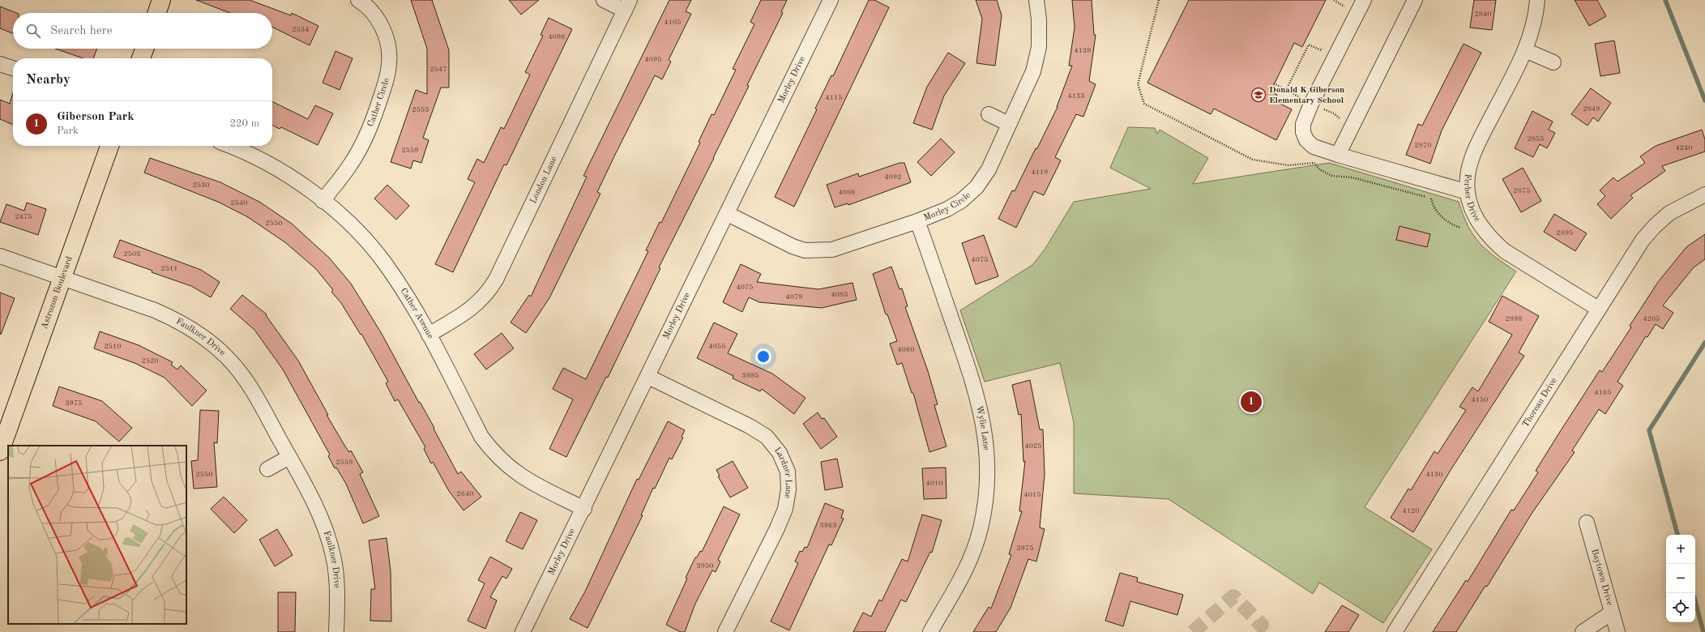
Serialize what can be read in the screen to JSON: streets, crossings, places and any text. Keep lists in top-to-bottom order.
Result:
{
  "streets": {
    "main road": ["Astrozon Boulevard"],
    "street": [
      "Morley Drive",
      "Cather Circle",
      "London Lane",
      "Ferber Drive",
      "Morley Circle",
      "Cather Avenue",
      "Faulkner Drive",
      "Thoreau Drive",
      "Wylie Lane",
      "Lardner Lane",
      "Baytown Drive"
    ]
  },
  "crossings": [
    ["Morley Drive", "Morley Circle"],
    ["Morley Drive", "Cather Avenue"],
    ["Morley Drive", "Lardner Lane"],
    ["Cather Circle", "Cather Avenue"],
    ["London Lane", "Cather Avenue"],
    ["Ferber Drive", "Thoreau Drive"],
    ["Morley Circle", "Wylie Lane"],
    ["Astrozon Boulevard", "Faulkner Drive"]
  ],
  "places": {
    "school or university": ["Donald K Giberson Elementary School"]
  },
  "house_numbers": [
    "2840",
    "4105",
    "2534",
    "4096",
    "4139",
    "4095",
    "2547",
    "4133",
    "4115",
    "2849",
    "2553",
    "2855",
    "2870",
    "4240",
    "2559",
    "4119",
    "4092",
    "2530",
    "2875",
    "4086",
    "2540",
    "2475",
    "2550",
    "2895",
    "2503",
    "4075",
    "2511",
    "4075",
    "4083",
    "4079",
    "2898",
    "4205",
    "2510",
    "4055",
    "4060",
    "2520",
    "3985",
    "4165",
    "4150",
    "3975",
    "4025",
    "2559",
    "2550",
    "4130",
    "4010",
    "2640",
    "4015",
    "4120",
    "3963",
    "3975",
    "3950"
  ],
  "page": {
    "search": "Search here",
    "heading": "Nearby",
    "list": [
      {
        "mark": "1",
        "name": "Giberson Park",
        "note": "Park",
        "value": "220 m"
      }
    ],
    "pins": "1",
    "map_buttons": ["+", "−"]
  }
}
